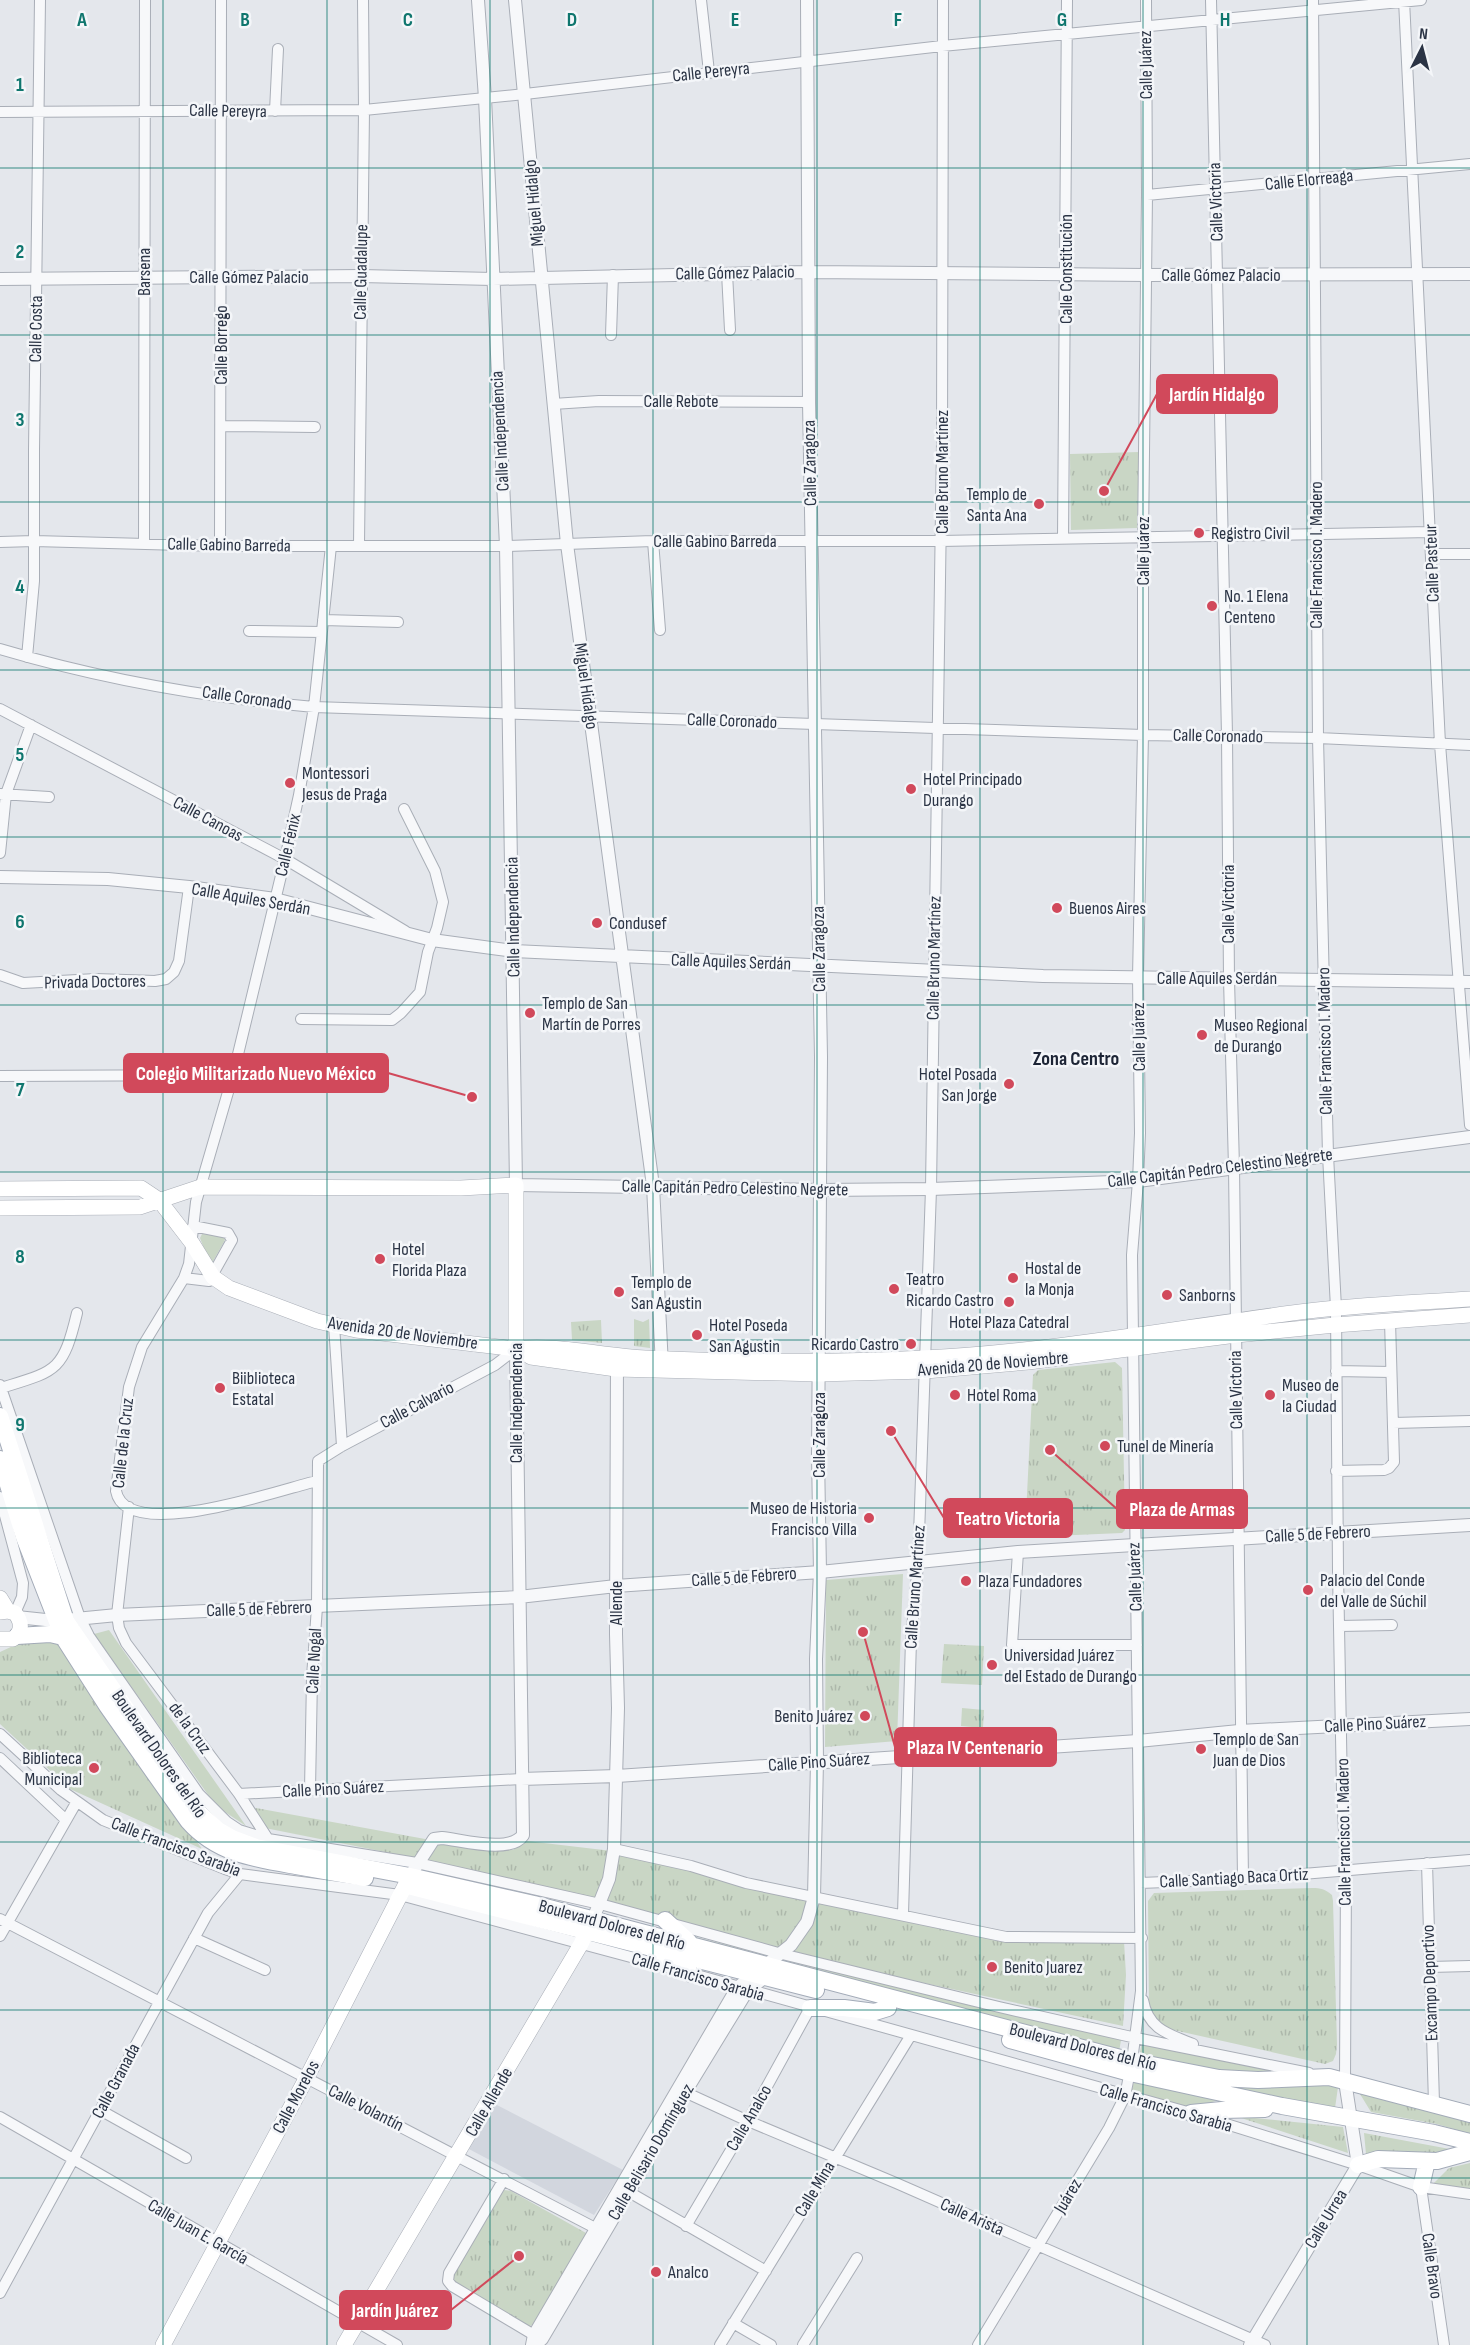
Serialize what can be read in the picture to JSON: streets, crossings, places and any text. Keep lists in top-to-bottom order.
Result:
{
  "streets": {
    "main road": [
      "Calle Independencia",
      "Calle Capitán Pedro Celestino Negrete",
      "Avenida 20 de Noviembre",
      "Boulevard Dolores del Río",
      "Calle Morelos",
      "Calle Allende"
    ],
    "street": [
      "Calle Juárez",
      "Calle Pereyra",
      "Calle Elorreaga",
      "Calle Victoria",
      "Miguel Hidalgo",
      "Calle Constitución",
      "Barsena",
      "Calle Guadalupe",
      "Calle Gómez Palacio",
      "Calle Costa",
      "Calle Borrego",
      "Calle Rebote",
      "Calle Zaragoza",
      "Calle Bruno Martínez",
      "Calle Gabino Barreda",
      "Calle Francisco I. Madero",
      "Calle Pasteur",
      "Calle Coronado",
      "Calle Canoas",
      "Calle Fénix",
      "Calle Aquiles Serdán",
      "Privada Doctores",
      "Calle Calvario",
      "Calle de la Cruz",
      "Calle 5 de Febrero",
      "Allende",
      "Calle Nogal",
      "Calle Pino Suárez",
      "de la Cruz",
      "Calle Francisco Sarabia",
      "Calle Santiago Baca Ortiz",
      "Excampo Deportivo",
      "Calle Granada",
      "Calle Volantín",
      "Calle Analco",
      "Calle Belisario Domínguez",
      "Calle Mina",
      "Juárez",
      "Calle Arista",
      "Calle Urrea",
      "Calle Juan E. García",
      "Calle Bravo"
    ]
  },
  "crossings": [
    ["Calle Juárez", "Calle Pereyra"],
    ["Calle Juárez", "Calle Elorreaga"],
    ["Calle Juárez", "Calle Gómez Palacio"],
    ["Calle Juárez", "Calle Gabino Barreda"],
    ["Calle Juárez", "Calle Coronado"],
    ["Calle Juárez", "Calle Aquiles Serdán"],
    ["Calle Juárez", "Calle Capitán Pedro Celestino Negrete"],
    ["Calle Juárez", "Avenida 20 de Noviembre"],
    ["Calle Juárez", "Calle 5 de Febrero"],
    ["Calle Juárez", "Calle Pino Suárez"],
    ["Calle Juárez", "Calle Santiago Baca Ortiz"],
    ["Calle Juárez", "Juárez"],
    ["Calle Pereyra", "Calle Victoria"],
    ["Calle Pereyra", "Miguel Hidalgo"],
    ["Calle Pereyra", "Calle Constitución"],
    ["Calle Pereyra", "Barsena"],
    ["Calle Pereyra", "Calle Guadalupe"],
    ["Calle Pereyra", "Calle Costa"],
    ["Calle Pereyra", "Calle Borrego"],
    ["Calle Pereyra", "Calle Independencia"],
    ["Calle Pereyra", "Calle Zaragoza"],
    ["Calle Pereyra", "Calle Bruno Martínez"],
    ["Calle Pereyra", "Calle Francisco I. Madero"],
    ["Calle Pereyra", "Calle Pasteur"],
    ["Calle Elorreaga", "Calle Victoria"],
    ["Calle Elorreaga", "Calle Francisco I. Madero"],
    ["Calle Elorreaga", "Calle Pasteur"],
    ["Calle Victoria", "Calle Gómez Palacio"],
    ["Calle Victoria", "Calle Gabino Barreda"],
    ["Calle Victoria", "Calle Coronado"],
    ["Calle Victoria", "Calle Aquiles Serdán"],
    ["Calle Victoria", "Calle Capitán Pedro Celestino Negrete"],
    ["Calle Victoria", "Avenida 20 de Noviembre"],
    ["Calle Victoria", "Calle 5 de Febrero"],
    ["Calle Victoria", "Calle Pino Suárez"],
    ["Calle Victoria", "Calle Santiago Baca Ortiz"],
    ["Miguel Hidalgo", "Calle Gómez Palacio"],
    ["Miguel Hidalgo", "Calle Rebote"],
    ["Miguel Hidalgo", "Calle Gabino Barreda"],
    ["Miguel Hidalgo", "Calle Coronado"],
    ["Miguel Hidalgo", "Calle Aquiles Serdán"],
    ["Miguel Hidalgo", "Calle Capitán Pedro Celestino Negrete"],
    ["Miguel Hidalgo", "Avenida 20 de Noviembre"],
    ["Calle Constitución", "Calle Gómez Palacio"],
    ["Calle Constitución", "Calle Gabino Barreda"],
    ["Barsena", "Calle Gómez Palacio"],
    ["Barsena", "Calle Gabino Barreda"],
    ["Calle Guadalupe", "Calle Gómez Palacio"],
    ["Calle Guadalupe", "Calle Gabino Barreda"],
    ["Calle Gómez Palacio", "Calle Costa"],
    ["Calle Gómez Palacio", "Calle Borrego"],
    ["Calle Gómez Palacio", "Calle Independencia"],
    ["Calle Gómez Palacio", "Calle Zaragoza"],
    ["Calle Gómez Palacio", "Calle Bruno Martínez"],
    ["Calle Gómez Palacio", "Calle Francisco I. Madero"],
    ["Calle Gómez Palacio", "Calle Pasteur"],
    ["Calle Costa", "Calle Gabino Barreda"],
    ["Calle Costa", "Calle Coronado"],
    ["Calle Borrego", "Calle Gabino Barreda"],
    ["Calle Rebote", "Calle Zaragoza"],
    ["Calle Independencia", "Calle Gabino Barreda"],
    ["Calle Independencia", "Calle Coronado"],
    ["Calle Independencia", "Calle Aquiles Serdán"],
    ["Calle Independencia", "Calle Capitán Pedro Celestino Negrete"],
    ["Calle Independencia", "Avenida 20 de Noviembre"],
    ["Calle Independencia", "Calle Calvario"],
    ["Calle Independencia", "Calle 5 de Febrero"],
    ["Calle Independencia", "Calle Pino Suárez"],
    ["Calle Independencia", "Calle Morelos"],
    ["Calle Zaragoza", "Calle Gabino Barreda"],
    ["Calle Zaragoza", "Calle Coronado"],
    ["Calle Zaragoza", "Calle Aquiles Serdán"],
    ["Calle Zaragoza", "Calle Capitán Pedro Celestino Negrete"],
    ["Calle Zaragoza", "Avenida 20 de Noviembre"],
    ["Calle Zaragoza", "Calle 5 de Febrero"],
    ["Calle Zaragoza", "Calle Pino Suárez"],
    ["Calle Zaragoza", "Calle Belisario Domínguez"],
    ["Calle Bruno Martínez", "Calle Gabino Barreda"],
    ["Calle Bruno Martínez", "Calle Coronado"],
    ["Calle Bruno Martínez", "Calle Aquiles Serdán"],
    ["Calle Bruno Martínez", "Calle Capitán Pedro Celestino Negrete"],
    ["Calle Bruno Martínez", "Avenida 20 de Noviembre"],
    ["Calle Bruno Martínez", "Calle 5 de Febrero"],
    ["Calle Bruno Martínez", "Calle Pino Suárez"],
    ["Calle Gabino Barreda", "Calle Francisco I. Madero"],
    ["Calle Gabino Barreda", "Calle Pasteur"],
    ["Calle Gabino Barreda", "Calle Fénix"],
    ["Calle Francisco I. Madero", "Calle Coronado"],
    ["Calle Francisco I. Madero", "Calle Aquiles Serdán"],
    ["Calle Francisco I. Madero", "Calle Capitán Pedro Celestino Negrete"],
    ["Calle Francisco I. Madero", "Avenida 20 de Noviembre"],
    ["Calle Francisco I. Madero", "Calle 5 de Febrero"],
    ["Calle Francisco I. Madero", "Calle Pino Suárez"],
    ["Calle Francisco I. Madero", "Boulevard Dolores del Río"],
    ["Calle Francisco I. Madero", "Calle Santiago Baca Ortiz"],
    ["Calle Pasteur", "Calle Coronado"],
    ["Calle Pasteur", "Calle Aquiles Serdán"],
    ["Calle Coronado", "Calle Fénix"],
    ["Calle Canoas", "Calle Fénix"],
    ["Calle Canoas", "Calle Aquiles Serdán"],
    ["Calle Fénix", "Calle Aquiles Serdán"],
    ["Calle Fénix", "Calle Capitán Pedro Celestino Negrete"],
    ["Calle Fénix", "Avenida 20 de Noviembre"],
    ["Calle Fénix", "Calle de la Cruz"],
    ["Calle Aquiles Serdán", "Privada Doctores"],
    ["Calle Capitán Pedro Celestino Negrete", "Avenida 20 de Noviembre"],
    ["Avenida 20 de Noviembre", "Calle Calvario"],
    ["Avenida 20 de Noviembre", "Calle de la Cruz"],
    ["Avenida 20 de Noviembre", "Allende"],
    ["Calle Calvario", "Calle Nogal"],
    ["Calle de la Cruz", "Calle 5 de Febrero"],
    ["Calle de la Cruz", "de la Cruz"],
    ["Calle 5 de Febrero", "Allende"],
    ["Calle 5 de Febrero", "Calle Nogal"],
    ["Calle 5 de Febrero", "de la Cruz"],
    ["Calle 5 de Febrero", "Boulevard Dolores del Río"],
    ["Allende", "Calle Pino Suárez"],
    ["Allende", "Calle Allende"],
    ["Calle Nogal", "Calle Pino Suárez"],
    ["Calle Pino Suárez", "de la Cruz"],
    ["Boulevard Dolores del Río", "Calle Francisco Sarabia"],
    ["Boulevard Dolores del Río", "Excampo Deportivo"],
    ["Boulevard Dolores del Río", "Calle Morelos"],
    ["Boulevard Dolores del Río", "Calle Allende"],
    ["Boulevard Dolores del Río", "Calle Belisario Domínguez"],
    ["Boulevard Dolores del Río", "Juárez"],
    ["Calle Francisco Sarabia", "Calle Granada"],
    ["Calle Francisco Sarabia", "Calle Morelos"],
    ["Calle Francisco Sarabia", "Calle Allende"],
    ["Calle Francisco Sarabia", "Calle Analco"],
    ["Calle Francisco Sarabia", "Calle Belisario Domínguez"],
    ["Calle Francisco Sarabia", "Calle Mina"],
    ["Calle Francisco Sarabia", "Juárez"],
    ["Calle Francisco Sarabia", "Calle Urrea"],
    ["Calle Francisco Sarabia", "Calle Bravo"],
    ["Calle Santiago Baca Ortiz", "Excampo Deportivo"],
    ["Calle Granada", "Calle Volantín"],
    ["Calle Granada", "Calle Juan E. García"],
    ["Calle Morelos", "Calle Volantín"],
    ["Calle Morelos", "Calle Juan E. García"],
    ["Calle Allende", "Calle Volantín"],
    ["Calle Allende", "Calle Juan E. García"],
    ["Calle Volantín", "Calle Belisario Domínguez"],
    ["Calle Analco", "Calle Arista"],
    ["Calle Belisario Domínguez", "Calle Arista"],
    ["Calle Mina", "Calle Arista"],
    ["Juárez", "Calle Arista"],
    ["Calle Arista", "Calle Urrea"]
  ],
  "districts": ["Zona Centro"],
  "places": [
    "Jardín Hidalgo",
    "Templo de Santa Ana",
    "Registro Civil",
    "No. 1 Elena Centeno",
    "Montessori Jesus de Praga",
    "Hotel Principado Durango",
    "Buenos Aires",
    "Condusef",
    "Templo de San Martín de Porres",
    "Museo Regional de Durango",
    "Hotel Posada San Jorge",
    "Colegio Militarizado Nuevo México",
    "Hotel Florida Plaza",
    "Hostal de la Monja",
    "Teatro Ricardo Castro",
    "Templo de San Agustin",
    "Sanborns",
    "Hotel Plaza Catedral",
    "Hotel Poseda San Agustin",
    "Ricardo Castro",
    "Biiblioteca Estatal",
    "Hotel Roma",
    "Museo de la Ciudad",
    "Teatro Victoria",
    "Tunel de Minería",
    "Plaza de Armas",
    "Museo de Historia Francisco Villa",
    "Plaza Fundadores",
    "Palacio del Conde del Valle de Súchil",
    "Plaza IV Centenario",
    "Universidad Juárez del Estado de Durango",
    "Benito Juárez",
    "Templo de San Juan de Dios",
    "Biblioteca Municipal",
    "Benito Juarez",
    "Jardín Juárez",
    "Analco"
  ],
  "north": "top",
  "grid": {
    "columns": [
      "A",
      "B",
      "C",
      "D",
      "E",
      "F",
      "G",
      "H"
    ],
    "rows": [
      "1",
      "2",
      "3",
      "4",
      "5",
      "6",
      "7",
      "8",
      "9"
    ]
  }
}
